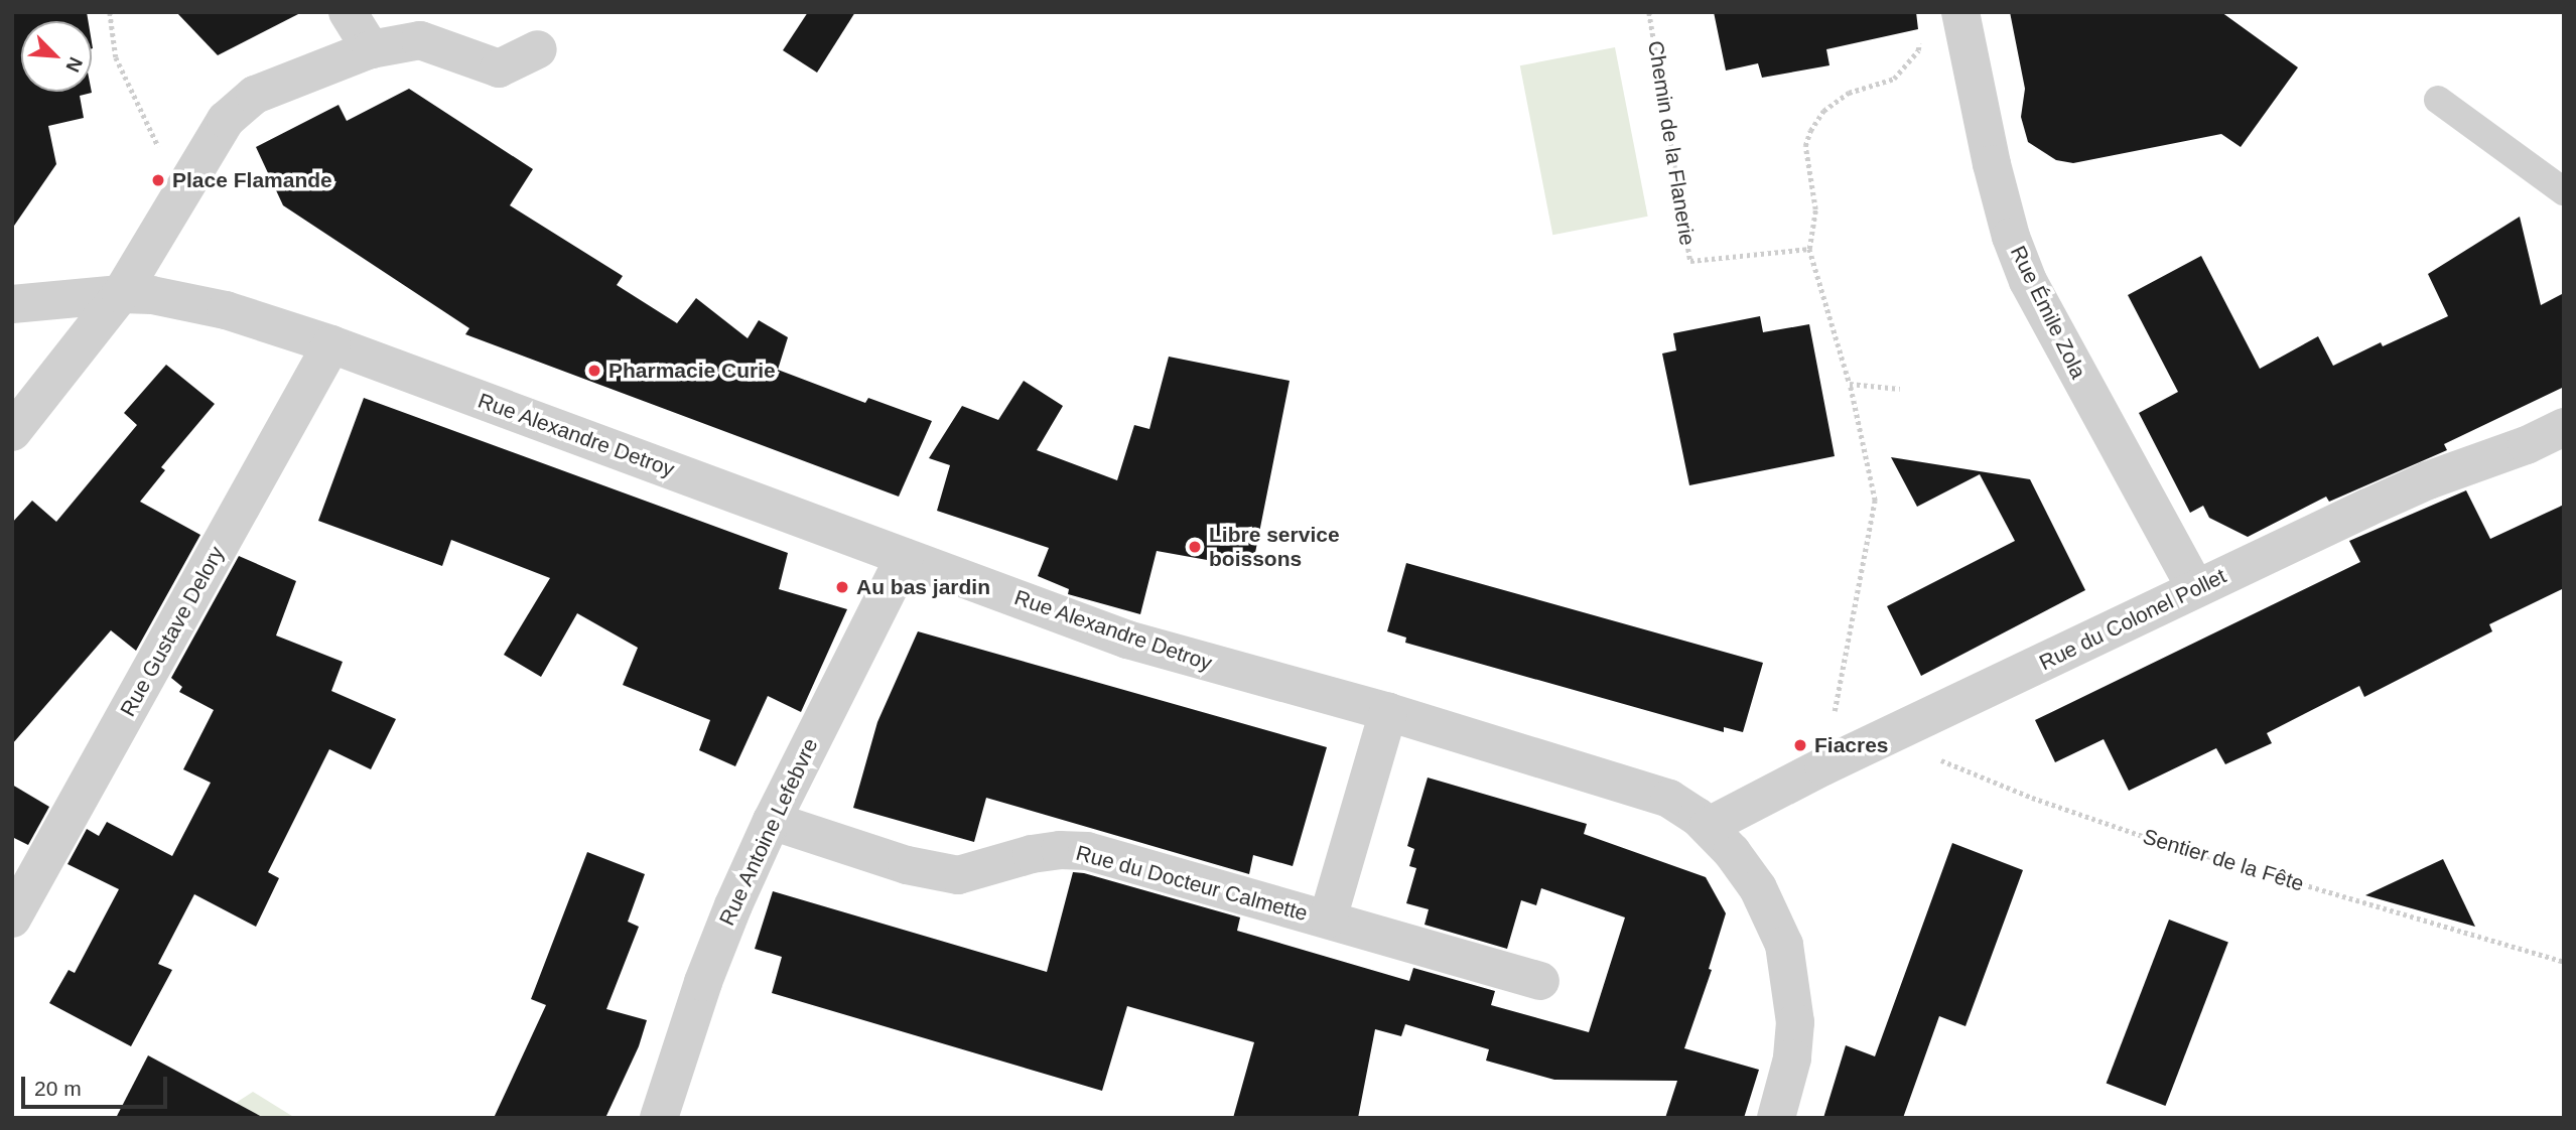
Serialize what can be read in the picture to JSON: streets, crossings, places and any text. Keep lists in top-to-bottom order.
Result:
{
  "streets": {
    "street": [
      "Rue Émile Zola",
      "Rue Alexandre Detroy",
      "Rue du Colonel Pollet",
      "Rue Gustave Delory",
      "Rue Antoine Lefebvre",
      "Rue du Docteur Calmette"
    ],
    "path": ["Chemin de la Flanerie", "Sentier de la Fête"]
  },
  "crossings": [
    ["Rue Émile Zola", "Rue du Colonel Pollet"],
    ["Rue Alexandre Detroy", "Rue du Colonel Pollet"],
    ["Rue Alexandre Detroy", "Rue Gustave Delory"],
    ["Rue Alexandre Detroy", "Rue Antoine Lefebvre"],
    ["Rue Alexandre Detroy", "Rue du Docteur Calmette"],
    ["Rue du Colonel Pollet", "Sentier de la Fête"],
    ["Rue Antoine Lefebvre", "Rue du Docteur Calmette"]
  ],
  "places": [
    "Place Flamande",
    "Pharmacie Curie",
    "Libre service boissons",
    "Au bas jardin",
    "Fiacres"
  ],
  "scale_bar": "20 m",
  "north": "bottom right"
}
